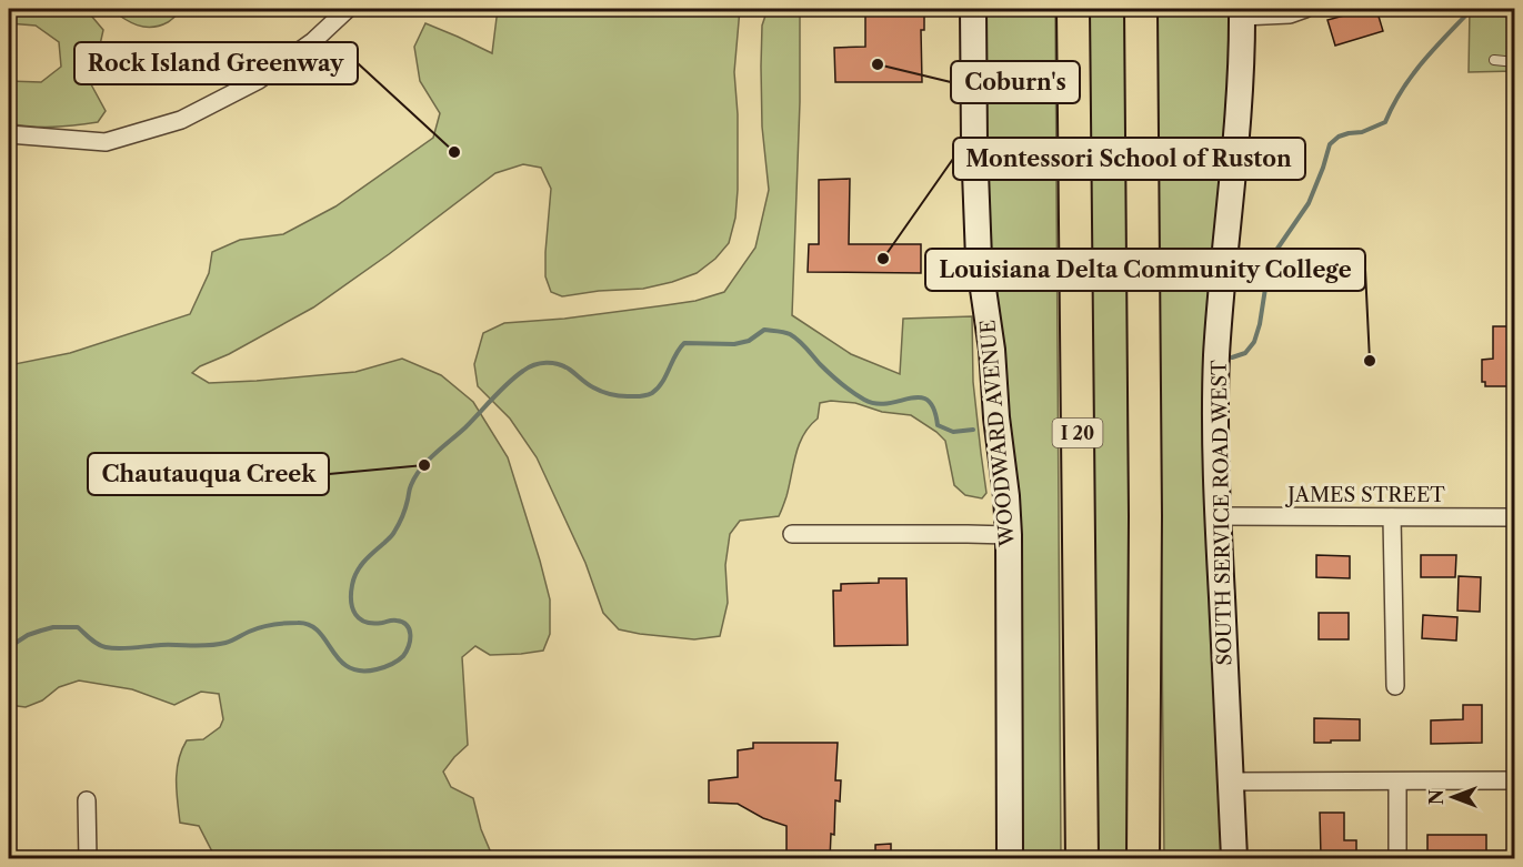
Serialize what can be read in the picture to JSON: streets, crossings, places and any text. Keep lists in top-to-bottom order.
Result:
{
  "streets": {
    "highway": ["I 20"],
    "main road": ["WOODWARD AVENUE", "SOUTH SERVICE ROAD WEST"],
    "street": ["JAMES STREET"]
  },
  "crossings": [
    ["JAMES STREET", "SOUTH SERVICE ROAD WEST"]
  ],
  "places": [
    "Coburn's",
    "Rock Island Greenway",
    "Montessori School of Ruston",
    "Louisiana Delta Community College",
    "Chautauqua Creek"
  ],
  "north": "left"
}
